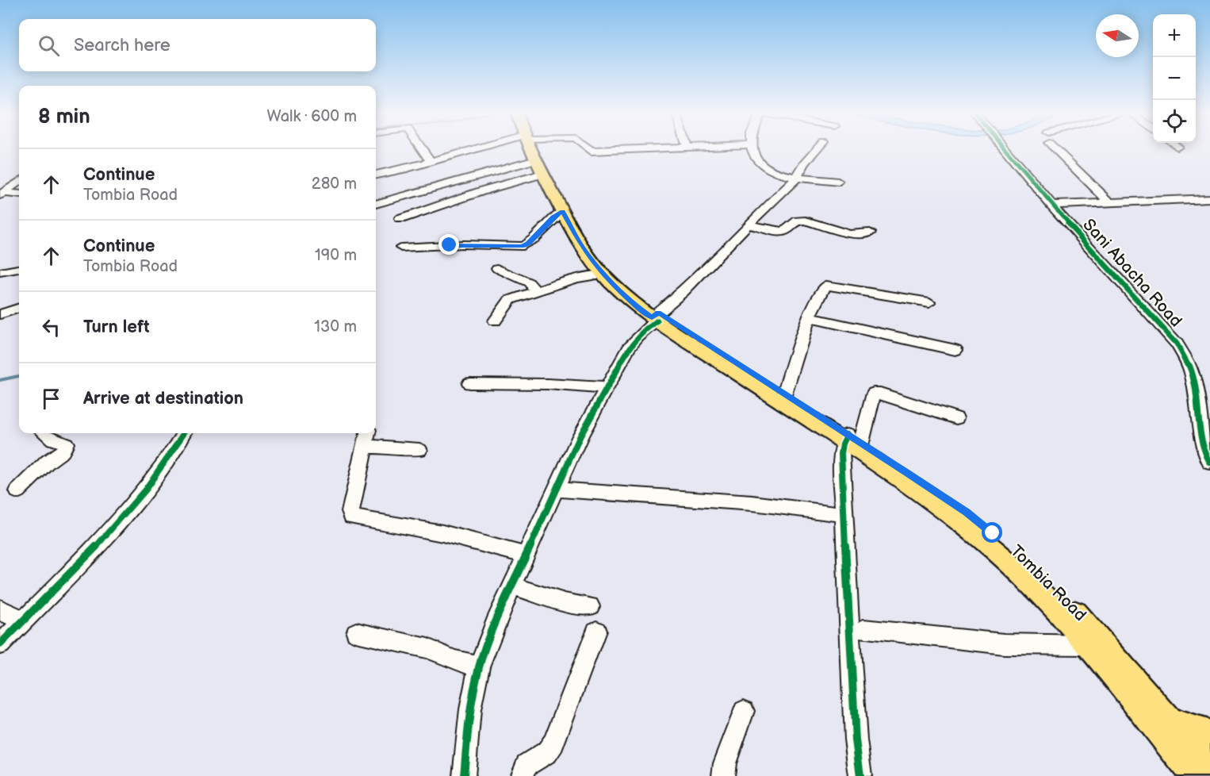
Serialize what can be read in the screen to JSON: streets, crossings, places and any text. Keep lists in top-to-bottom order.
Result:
{
  "streets": {
    "main road": ["Tombia Road"],
    "street": ["Sani Abacha Road"]
  },
  "north": "left",
  "page": {
    "map_buttons": ["+", "−"],
    "search": "Search here",
    "heading": ["8 min", "Walk · 600 m"],
    "list": [
      ["Continue", "Tombia Road", "280 m"],
      ["Continue", "Tombia Road", "190 m"],
      ["Turn left", "130 m"],
      "Arrive at destination"
    ]
  }
}
